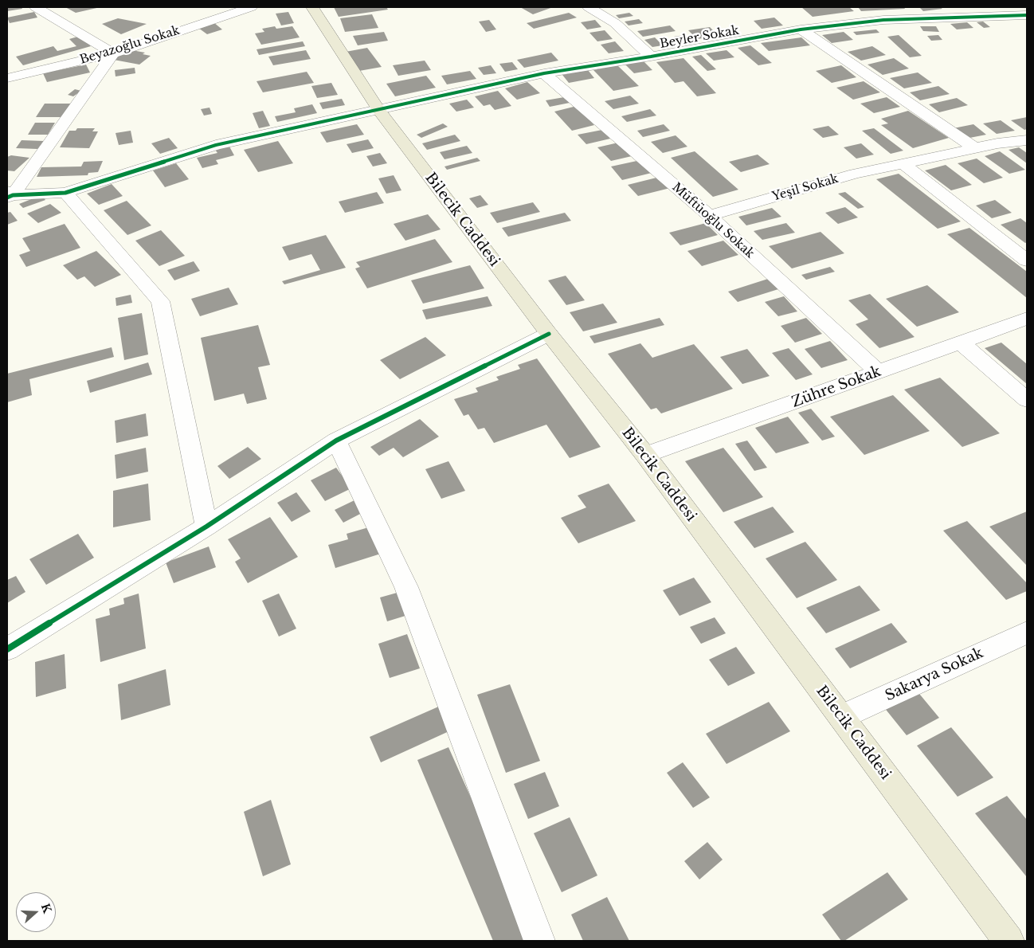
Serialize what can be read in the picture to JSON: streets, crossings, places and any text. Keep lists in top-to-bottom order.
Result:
{
  "streets": {
    "main road": ["Bilecik Caddesi"],
    "street": [
      "Beyler Sokak",
      "Beyazoğlu Sokak",
      "Yeşil Sokak",
      "Müftüoğlu Sokak",
      "Zühre Sokak",
      "Sakarya Sokak"
    ]
  },
  "crossings": [
    ["Beyler Sokak", "Bilecik Caddesi"],
    ["Beyler Sokak", "Müftüoğlu Sokak"],
    ["Yeşil Sokak", "Müftüoğlu Sokak"],
    ["Bilecik Caddesi", "Zühre Sokak"],
    ["Bilecik Caddesi", "Sakarya Sokak"],
    ["Müftüoğlu Sokak", "Zühre Sokak"]
  ],
  "north": "right"
}
